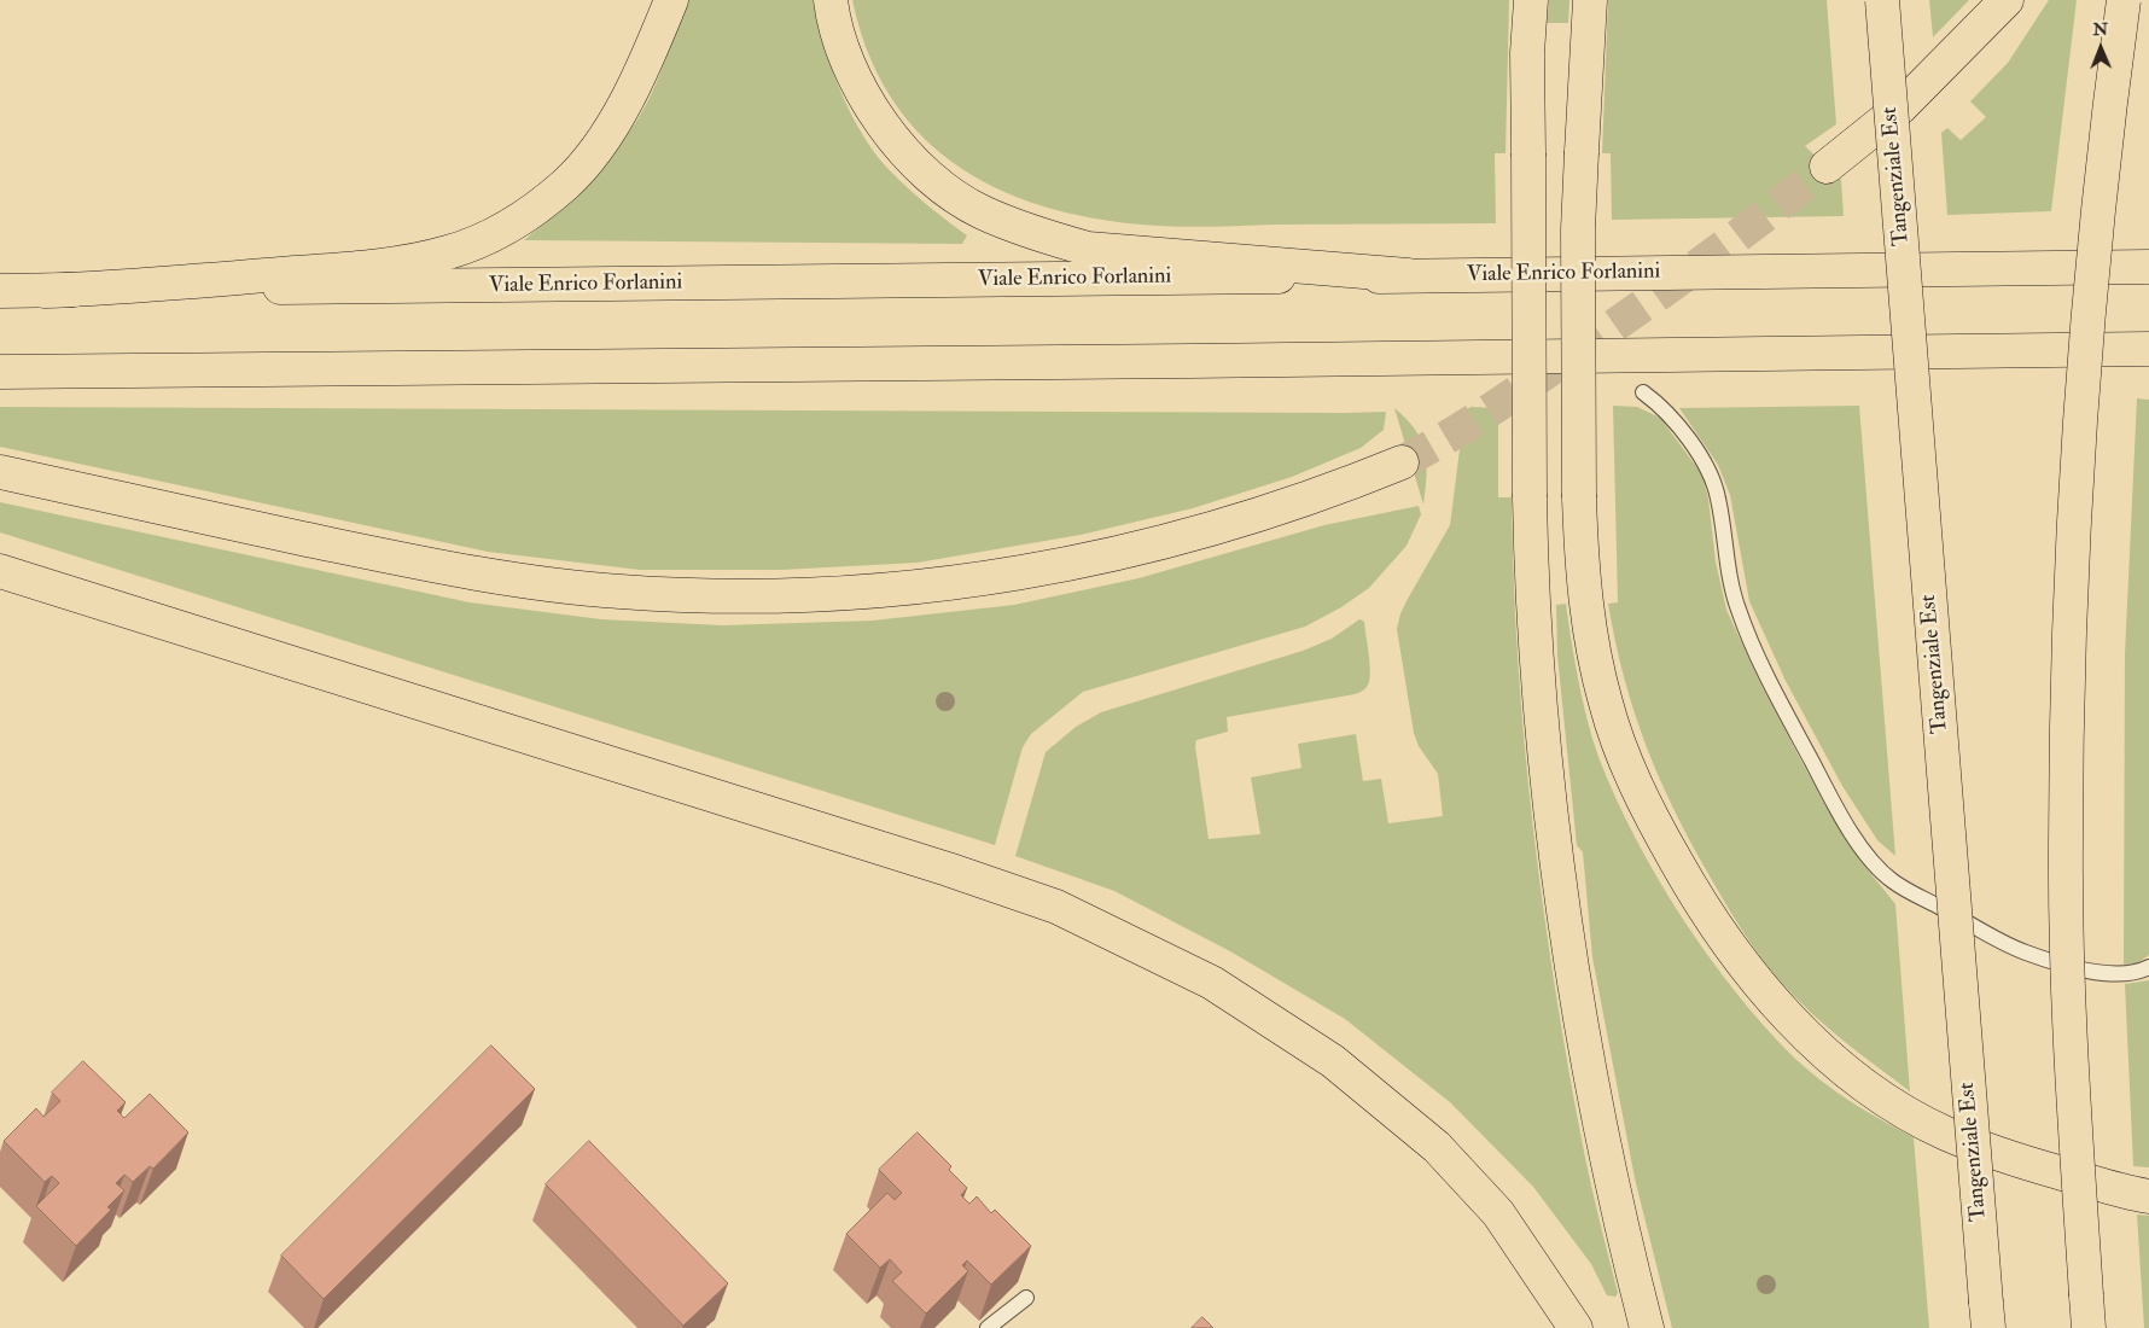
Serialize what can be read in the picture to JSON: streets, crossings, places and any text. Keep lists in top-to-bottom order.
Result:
{
  "streets": {
    "main road": ["Tangenziale Est", "Viale Enrico Forlanini"]
  },
  "north": "top"
}
